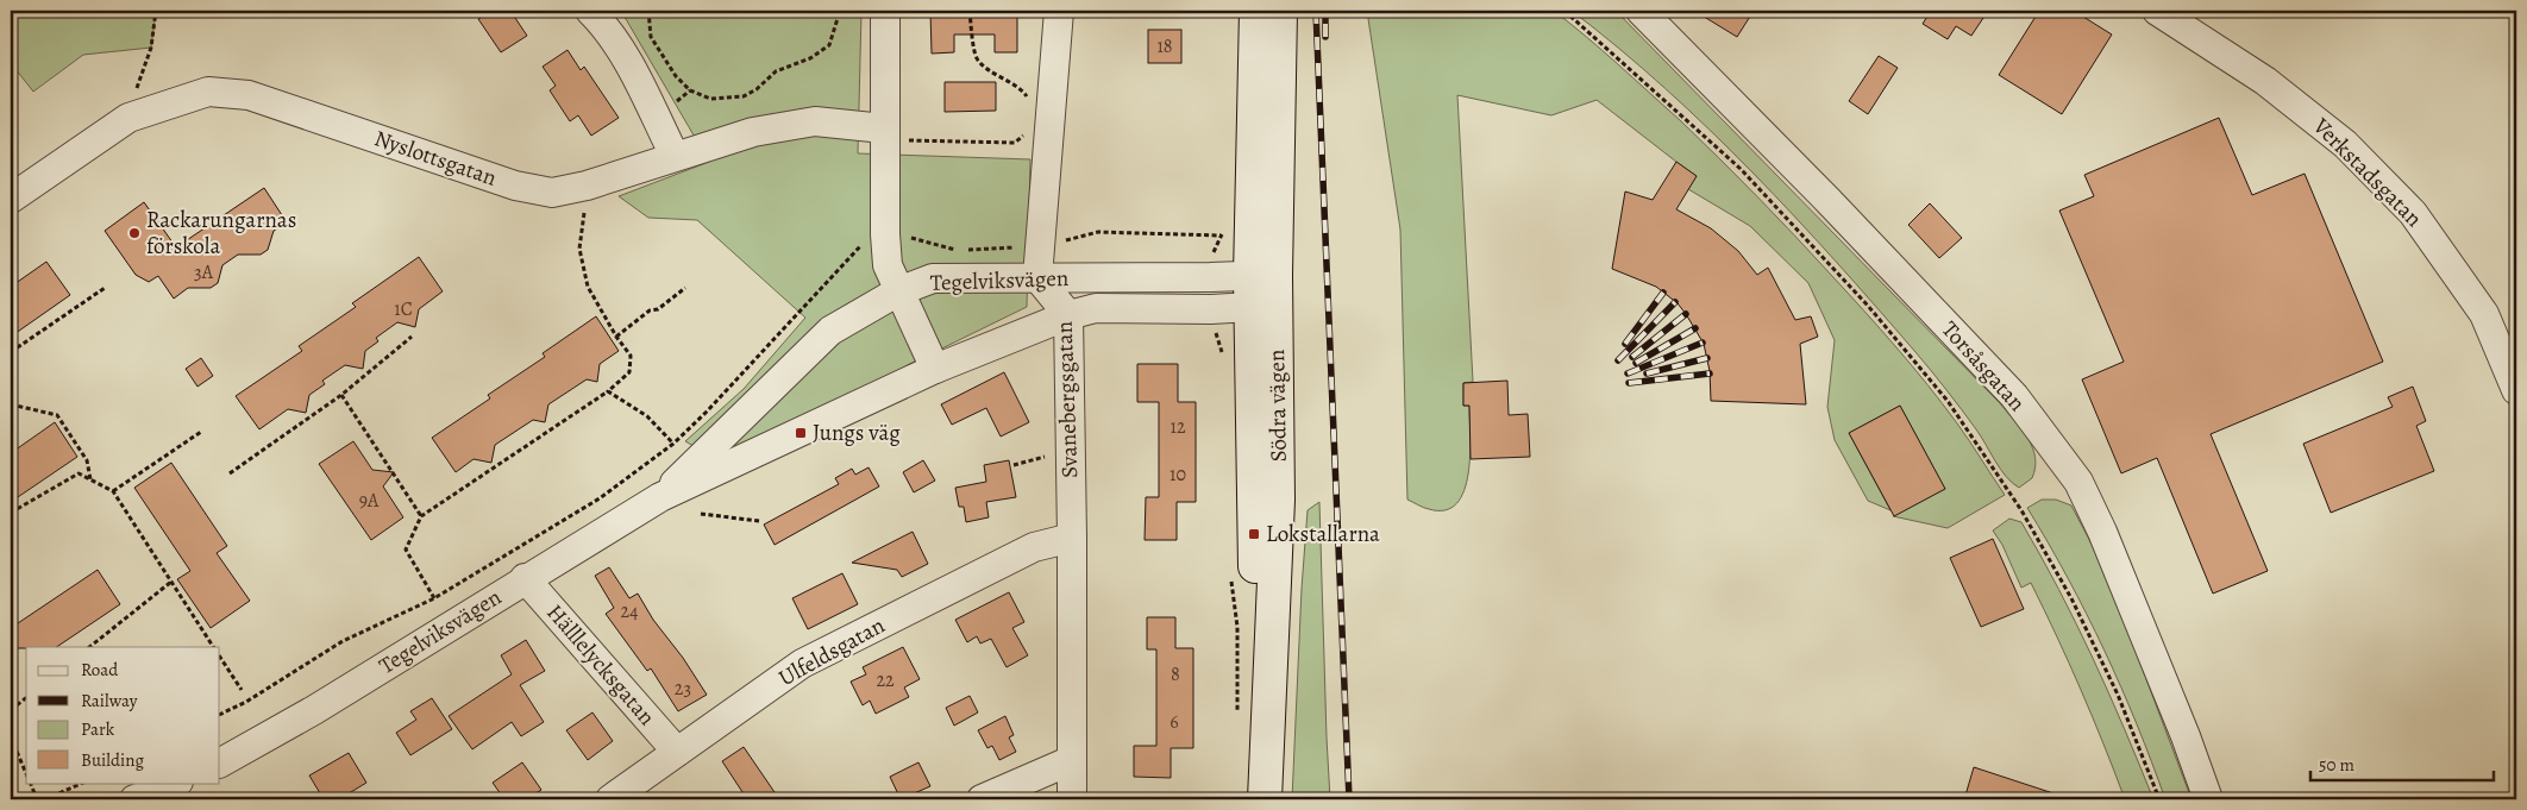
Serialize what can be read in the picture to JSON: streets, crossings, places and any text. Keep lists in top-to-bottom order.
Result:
{
  "streets": {
    "main road": ["Södra vägen"],
    "street": [
      "Nyslottsgatan",
      "Verkstadsgatan",
      "Tegelviksvägen",
      "Torsåsgatan",
      "Svanebergsgatan",
      "Ulfeldsgatan",
      "Hälllelycksgatan"
    ]
  },
  "crossings": [
    ["Tegelviksvägen", "Svanebergsgatan"],
    ["Tegelviksvägen", "Södra vägen"],
    ["Tegelviksvägen", "Hälllelycksgatan"],
    ["Svanebergsgatan", "Ulfeldsgatan"],
    ["Ulfeldsgatan", "Hälllelycksgatan"]
  ],
  "places": {
    "other": ["Rackarungarnas förskola"],
    "transit": ["Jungs väg", "Lokstallarna"]
  },
  "house_numbers": [
    "18",
    "3A",
    "1C",
    "12",
    "10",
    "9A",
    "24",
    "8",
    "22",
    "23",
    "6"
  ],
  "legend": [
    "Road",
    "Railway",
    "Park",
    "Building"
  ],
  "scale_bar": "50 m"
}
